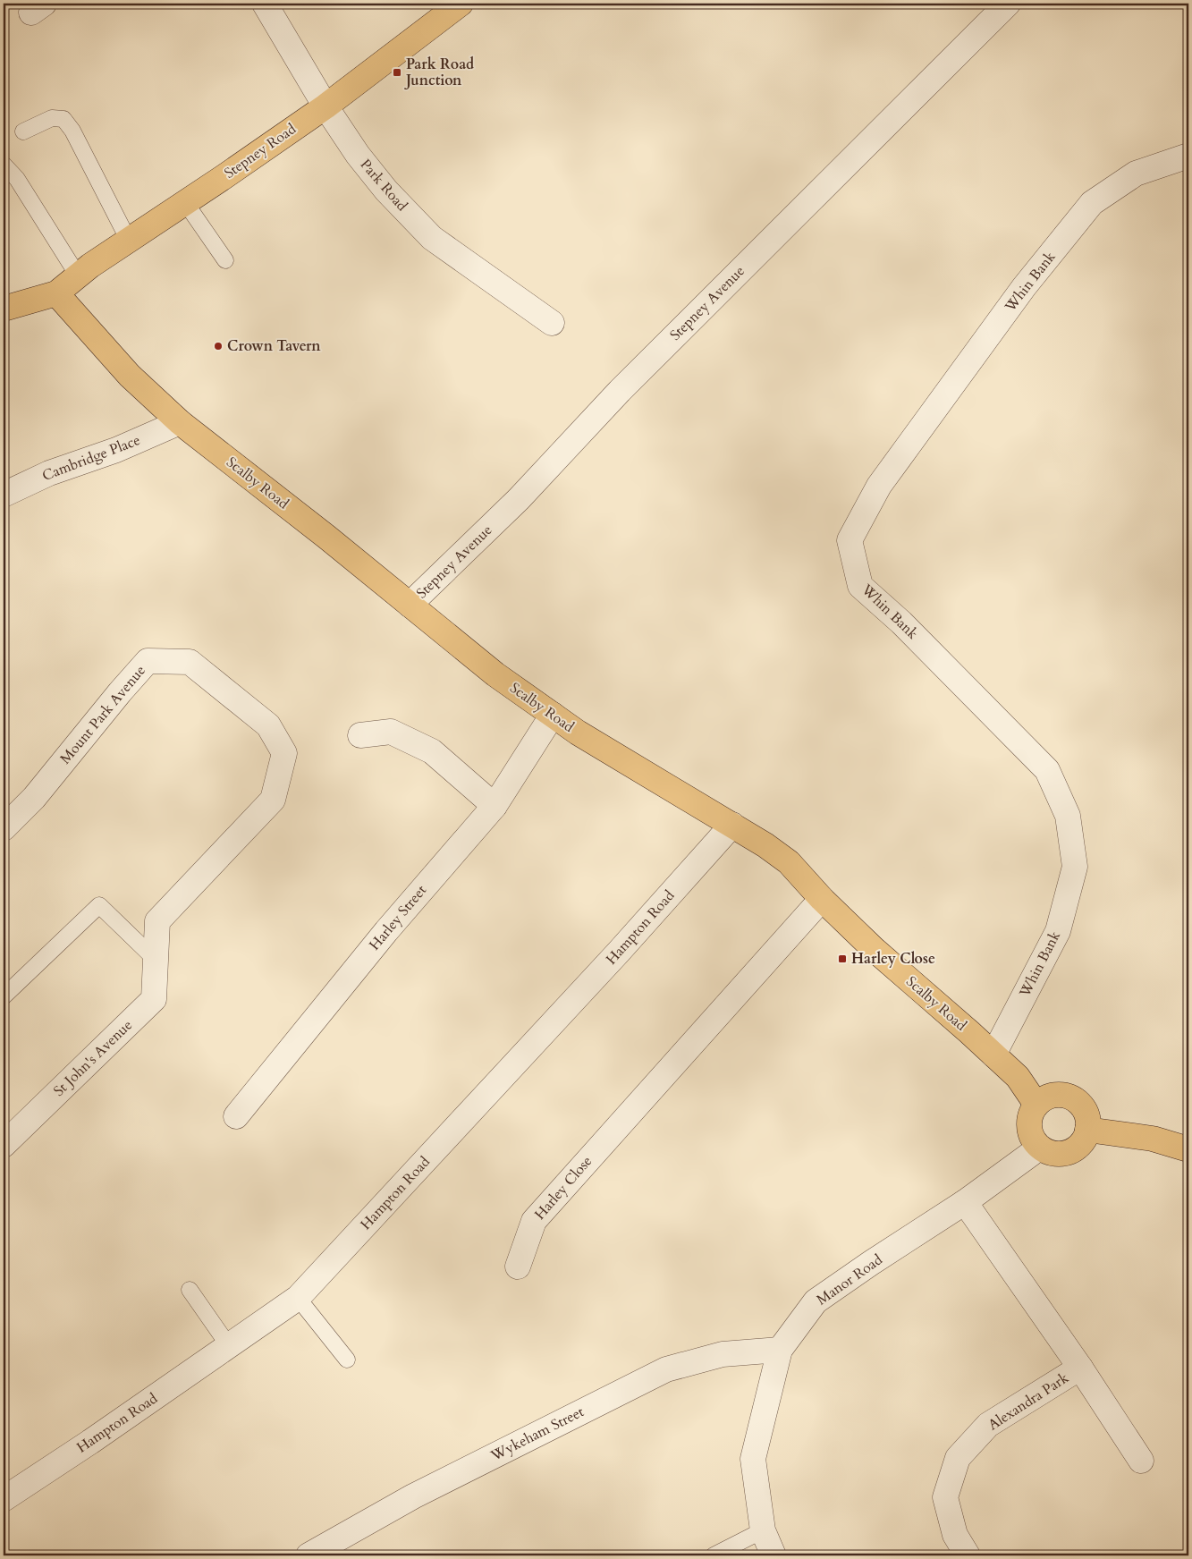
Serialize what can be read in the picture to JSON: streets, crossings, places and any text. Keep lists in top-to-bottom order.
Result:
{
  "streets": {
    "highway": ["Stepney Road", "Scalby Road"],
    "street": [
      "Park Road",
      "Whin Bank",
      "Stepney Avenue",
      "Cambridge Place",
      "Mount Park Avenue",
      "Harley Street",
      "Hampton Road",
      "St John's Avenue",
      "Harley Close",
      "Manor Road",
      "Alexandra Park",
      "Wykeham Street"
    ]
  },
  "crossings": [
    ["Stepney Road", "Park Road"],
    ["Stepney Road", "Scalby Road"],
    ["Whin Bank", "Scalby Road"],
    ["Stepney Avenue", "Scalby Road"],
    ["Cambridge Place", "Scalby Road"],
    ["Scalby Road", "Harley Street"],
    ["Scalby Road", "Hampton Road"],
    ["Scalby Road", "Harley Close"],
    ["Scalby Road", "Manor Road"],
    ["Mount Park Avenue", "St John's Avenue"],
    ["Manor Road", "Alexandra Park"],
    ["Manor Road", "Wykeham Street"]
  ],
  "places": {
    "transit": ["Park Road Junction", "Harley Close"],
    "other": ["Crown Tavern"]
  }
}
